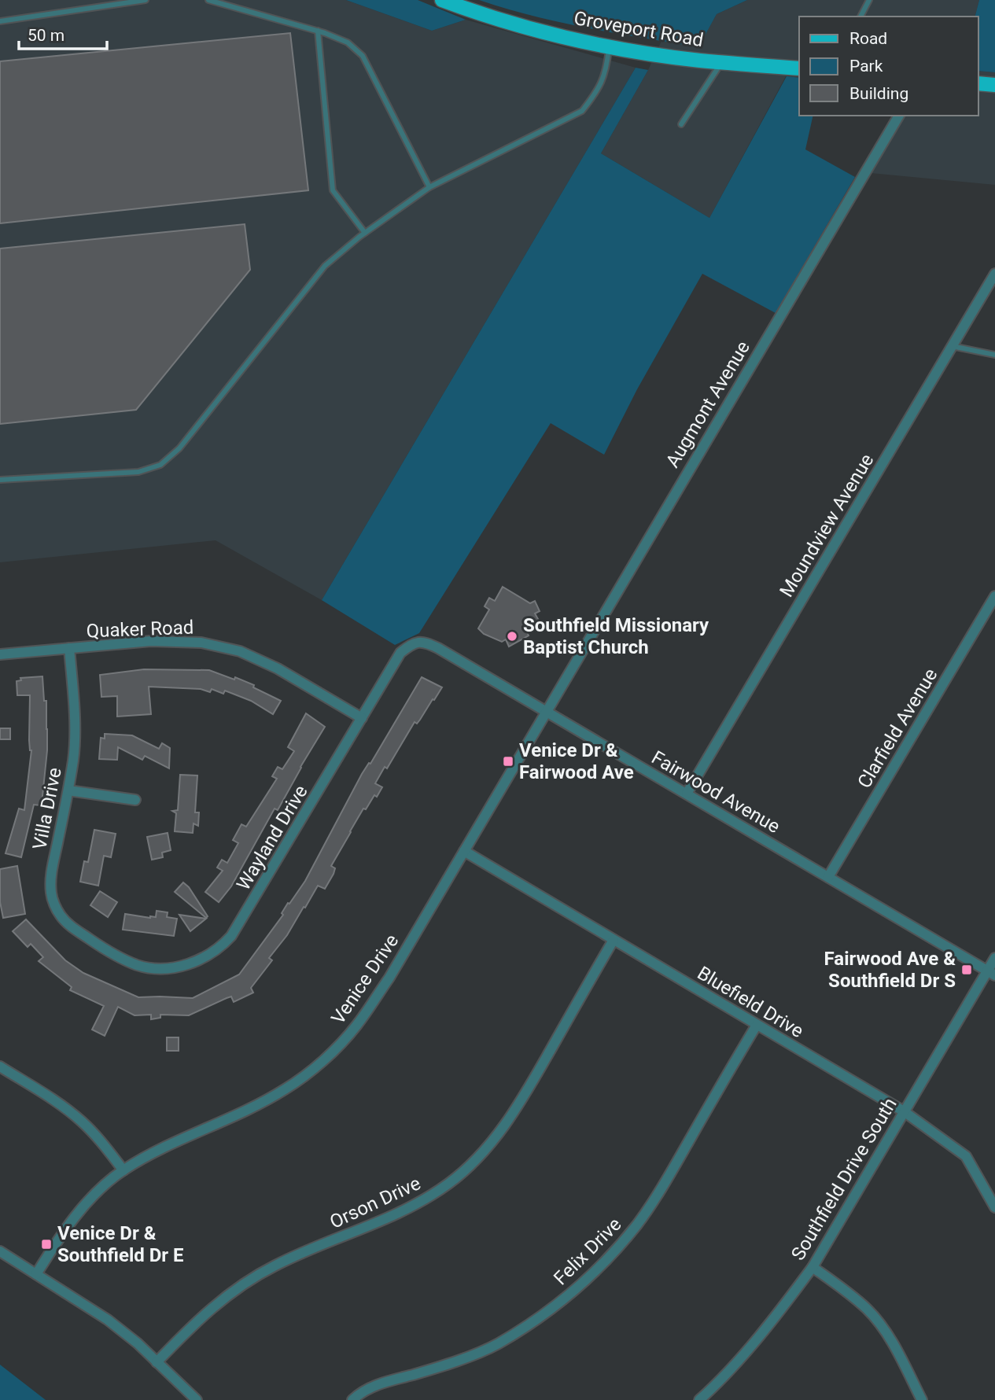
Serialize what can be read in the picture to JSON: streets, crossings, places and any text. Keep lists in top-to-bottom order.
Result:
{
  "streets": {
    "main road": ["Groveport Road"],
    "street": [
      "Augmont Avenue",
      "Moundview Avenue",
      "Quaker Road",
      "Clarfield Avenue",
      "Fairwood Avenue",
      "Villa Drive",
      "Wayland Drive",
      "Venice Drive",
      "Bluefield Drive",
      "Southfield Drive South",
      "Orson Drive",
      "Felix Drive"
    ]
  },
  "crossings": [
    ["Augmont Avenue", "Fairwood Avenue"],
    ["Augmont Avenue", "Venice Drive"],
    ["Moundview Avenue", "Fairwood Avenue"],
    ["Quaker Road", "Villa Drive"],
    ["Quaker Road", "Wayland Drive"],
    ["Clarfield Avenue", "Fairwood Avenue"],
    ["Fairwood Avenue", "Wayland Drive"],
    ["Fairwood Avenue", "Venice Drive"],
    ["Fairwood Avenue", "Southfield Drive South"],
    ["Villa Drive", "Wayland Drive"],
    ["Venice Drive", "Bluefield Drive"],
    ["Bluefield Drive", "Southfield Drive South"],
    ["Bluefield Drive", "Orson Drive"],
    ["Bluefield Drive", "Felix Drive"]
  ],
  "places": {
    "other": ["Southfield Missionary Baptist Church"],
    "transit": ["Venice Dr & Fairwood Ave", "Fairwood Ave & Southfield Dr S", "Venice Dr & Southfield Dr E"]
  },
  "legend": ["Road", "Park", "Building"],
  "scale_bar": "50 m"
}
